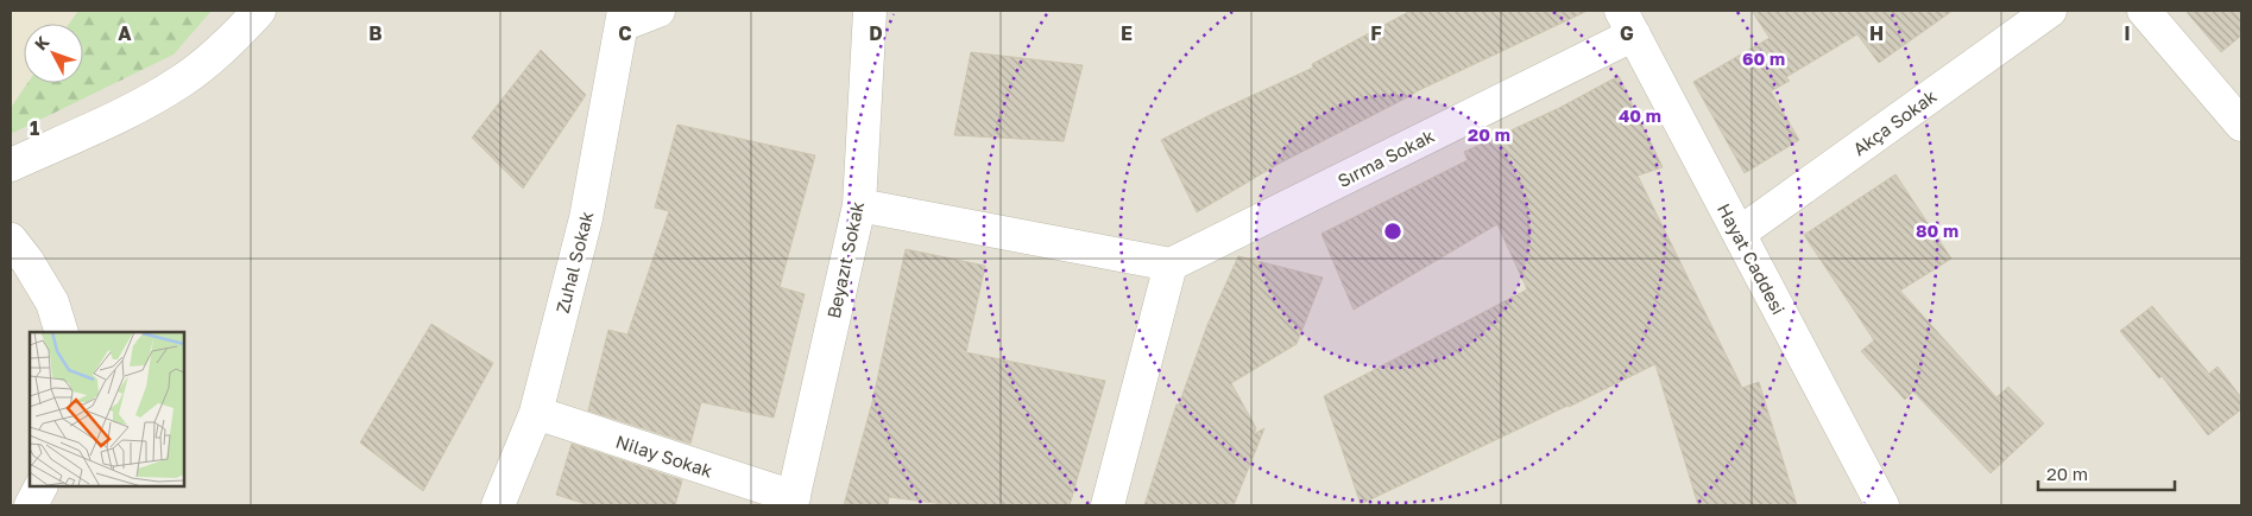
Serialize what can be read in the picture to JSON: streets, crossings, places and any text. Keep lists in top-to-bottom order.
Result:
{
  "streets": {
    "street": [
      "Akça Sokak",
      "Sırma Sokak",
      "Hayat Caddesi",
      "Beyazıt Sokak",
      "Zuhal Sokak",
      "Nilay Sokak"
    ]
  },
  "crossings": [
    ["Akça Sokak", "Hayat Caddesi"],
    ["Sırma Sokak", "Hayat Caddesi"],
    ["Beyazıt Sokak", "Nilay Sokak"],
    ["Zuhal Sokak", "Nilay Sokak"]
  ],
  "scale_bar": "20 m",
  "north": "top left",
  "grid": {
    "columns": [
      "A",
      "B",
      "C",
      "D",
      "E",
      "F",
      "G",
      "H",
      "I"
    ],
    "rows": ["1"]
  },
  "rings": [
    "60 m",
    "40 m",
    "20 m",
    "80 m"
  ]
}
